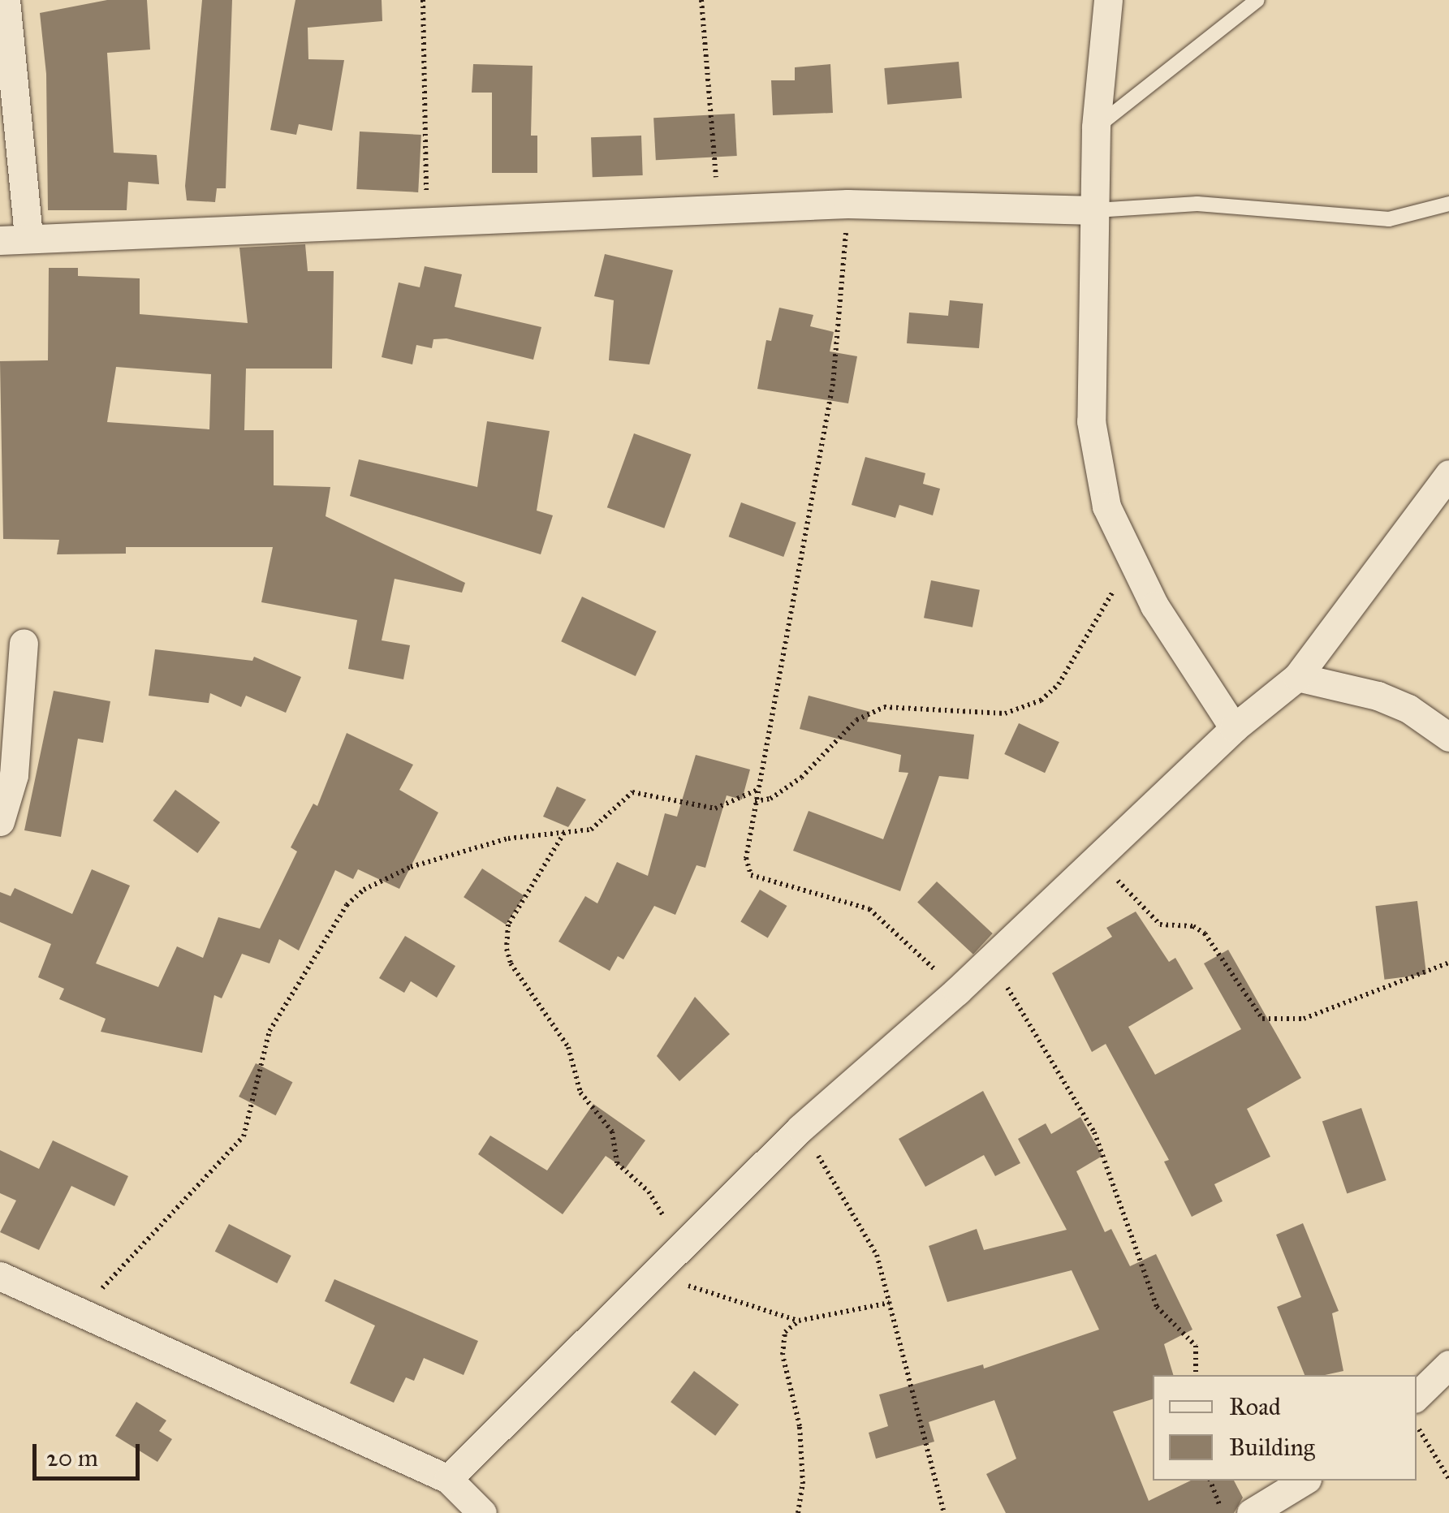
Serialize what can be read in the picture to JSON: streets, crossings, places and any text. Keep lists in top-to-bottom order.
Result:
{
  "legend": ["Road", "Building"],
  "scale_bar": "20 m"
}
